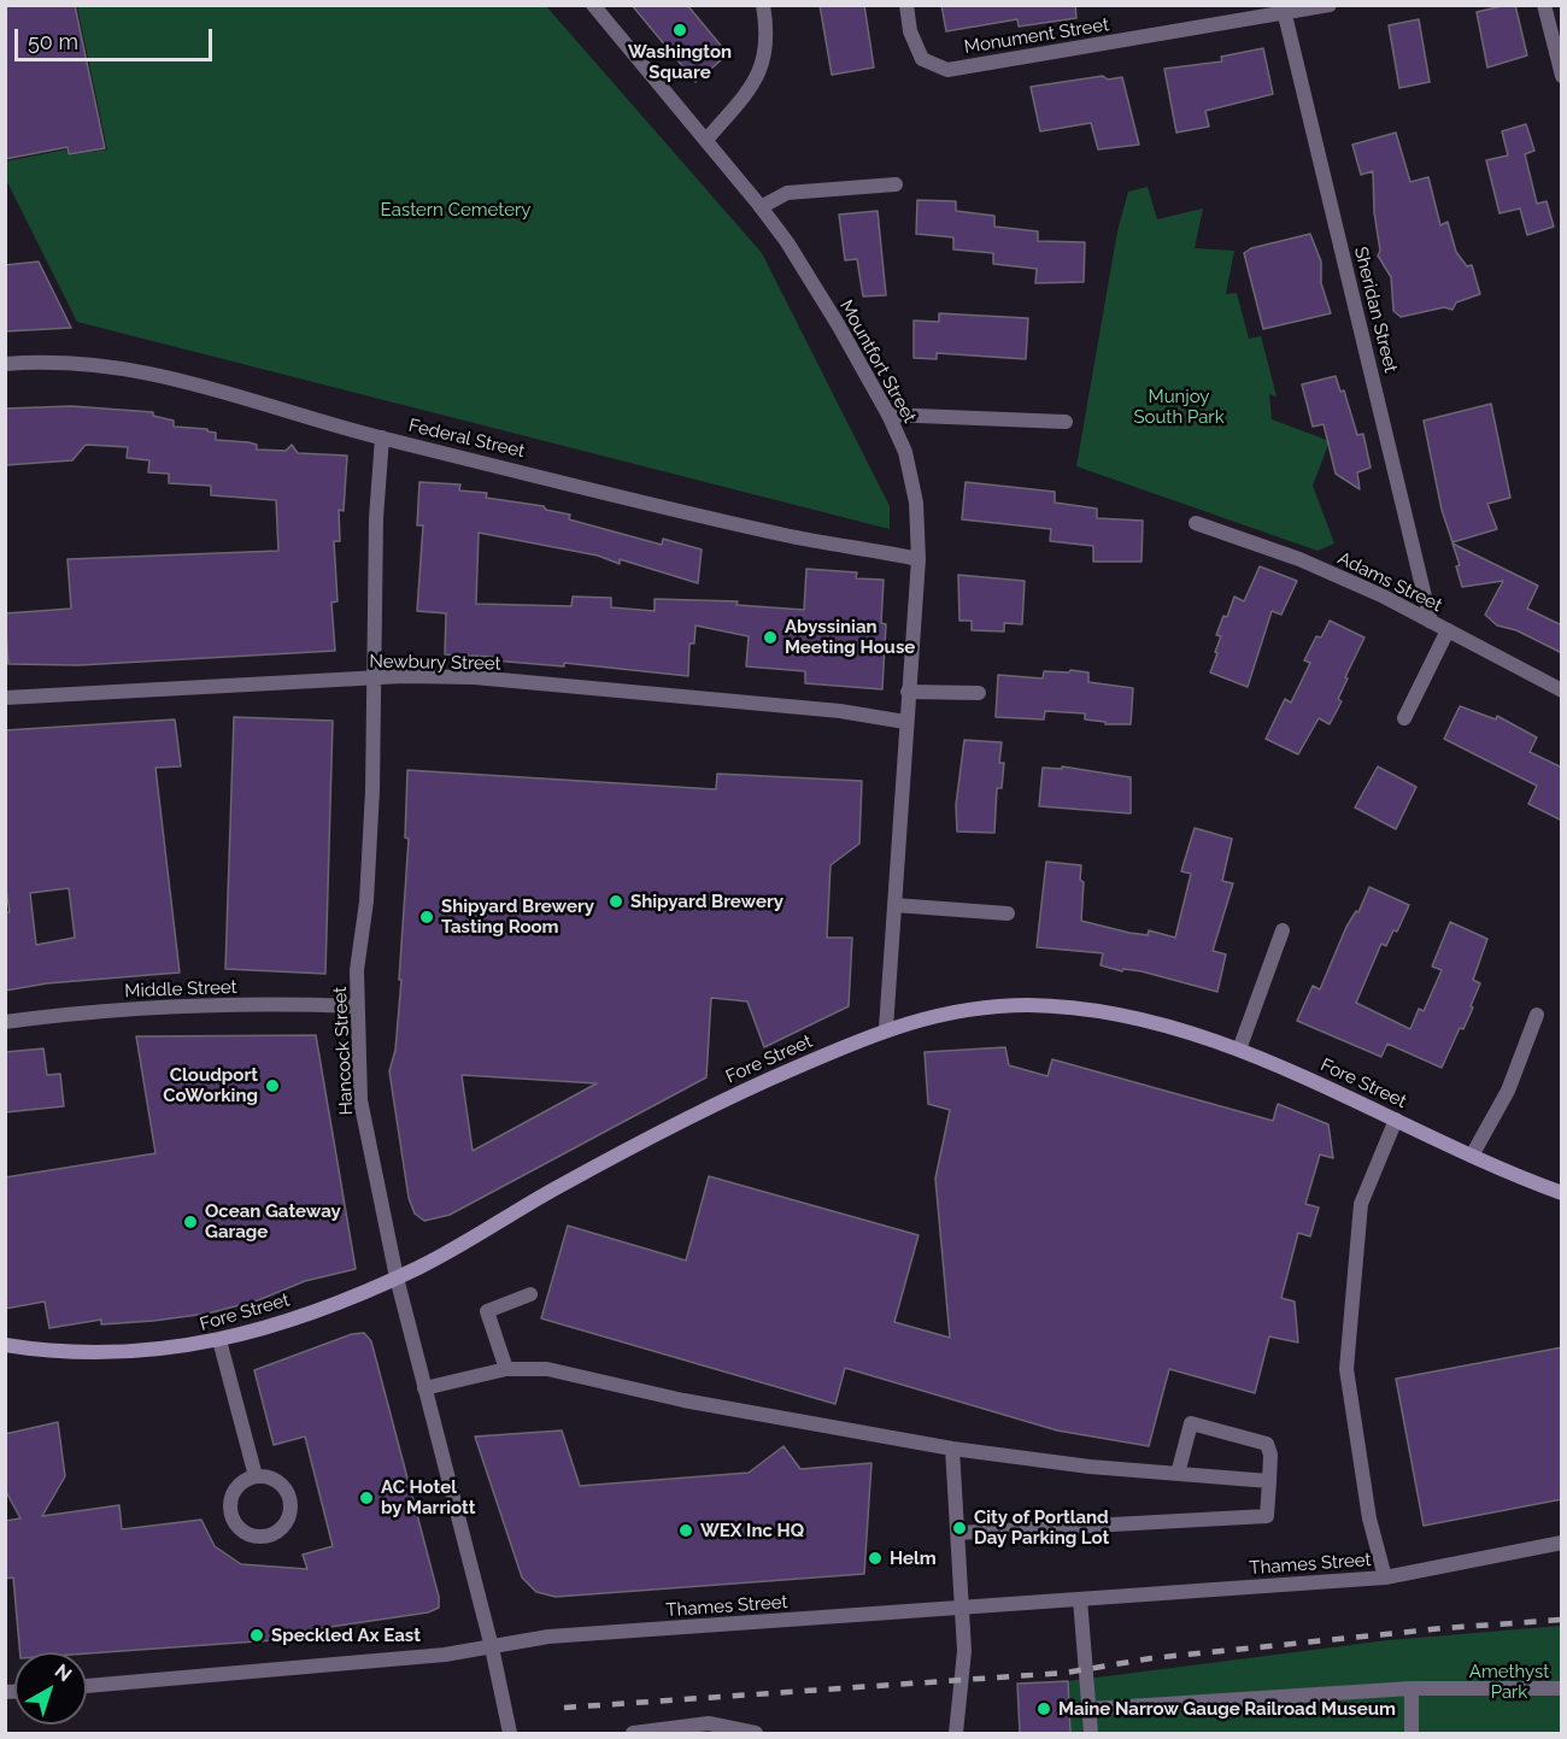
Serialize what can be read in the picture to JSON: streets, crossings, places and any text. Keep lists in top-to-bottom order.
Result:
{
  "streets": {
    "street": [
      "Monument Street",
      "Sheridan Street",
      "Mountfort Street",
      "Federal Street",
      "Adams Street",
      "Newbury Street",
      "Middle Street",
      "Hancock Street",
      "Fore Street",
      "Thames Street"
    ]
  },
  "crossings": [
    ["Monument Street", "Sheridan Street"],
    ["Sheridan Street", "Adams Street"],
    ["Mountfort Street", "Federal Street"],
    ["Mountfort Street", "Newbury Street"],
    ["Mountfort Street", "Fore Street"],
    ["Federal Street", "Hancock Street"],
    ["Newbury Street", "Hancock Street"],
    ["Middle Street", "Hancock Street"],
    ["Hancock Street", "Fore Street"],
    ["Hancock Street", "Thames Street"]
  ],
  "parks": ["Eastern Cemetery", "Munjoy South Park", "Amethyst Park"],
  "places": [
    "Washington Square",
    "Abyssinian Meeting House",
    "Shipyard Brewery",
    "Shipyard Brewery Tasting Room",
    "Cloudport CoWorking",
    "Ocean Gateway Garage",
    "AC Hotel by Marriott",
    "City of Portland Day Parking Lot",
    "WEX Inc HQ",
    "Helm",
    "Speckled Ax East",
    "Maine Narrow Gauge Railroad Museum"
  ],
  "scale_bar": "50 m",
  "north": "top right"
}
